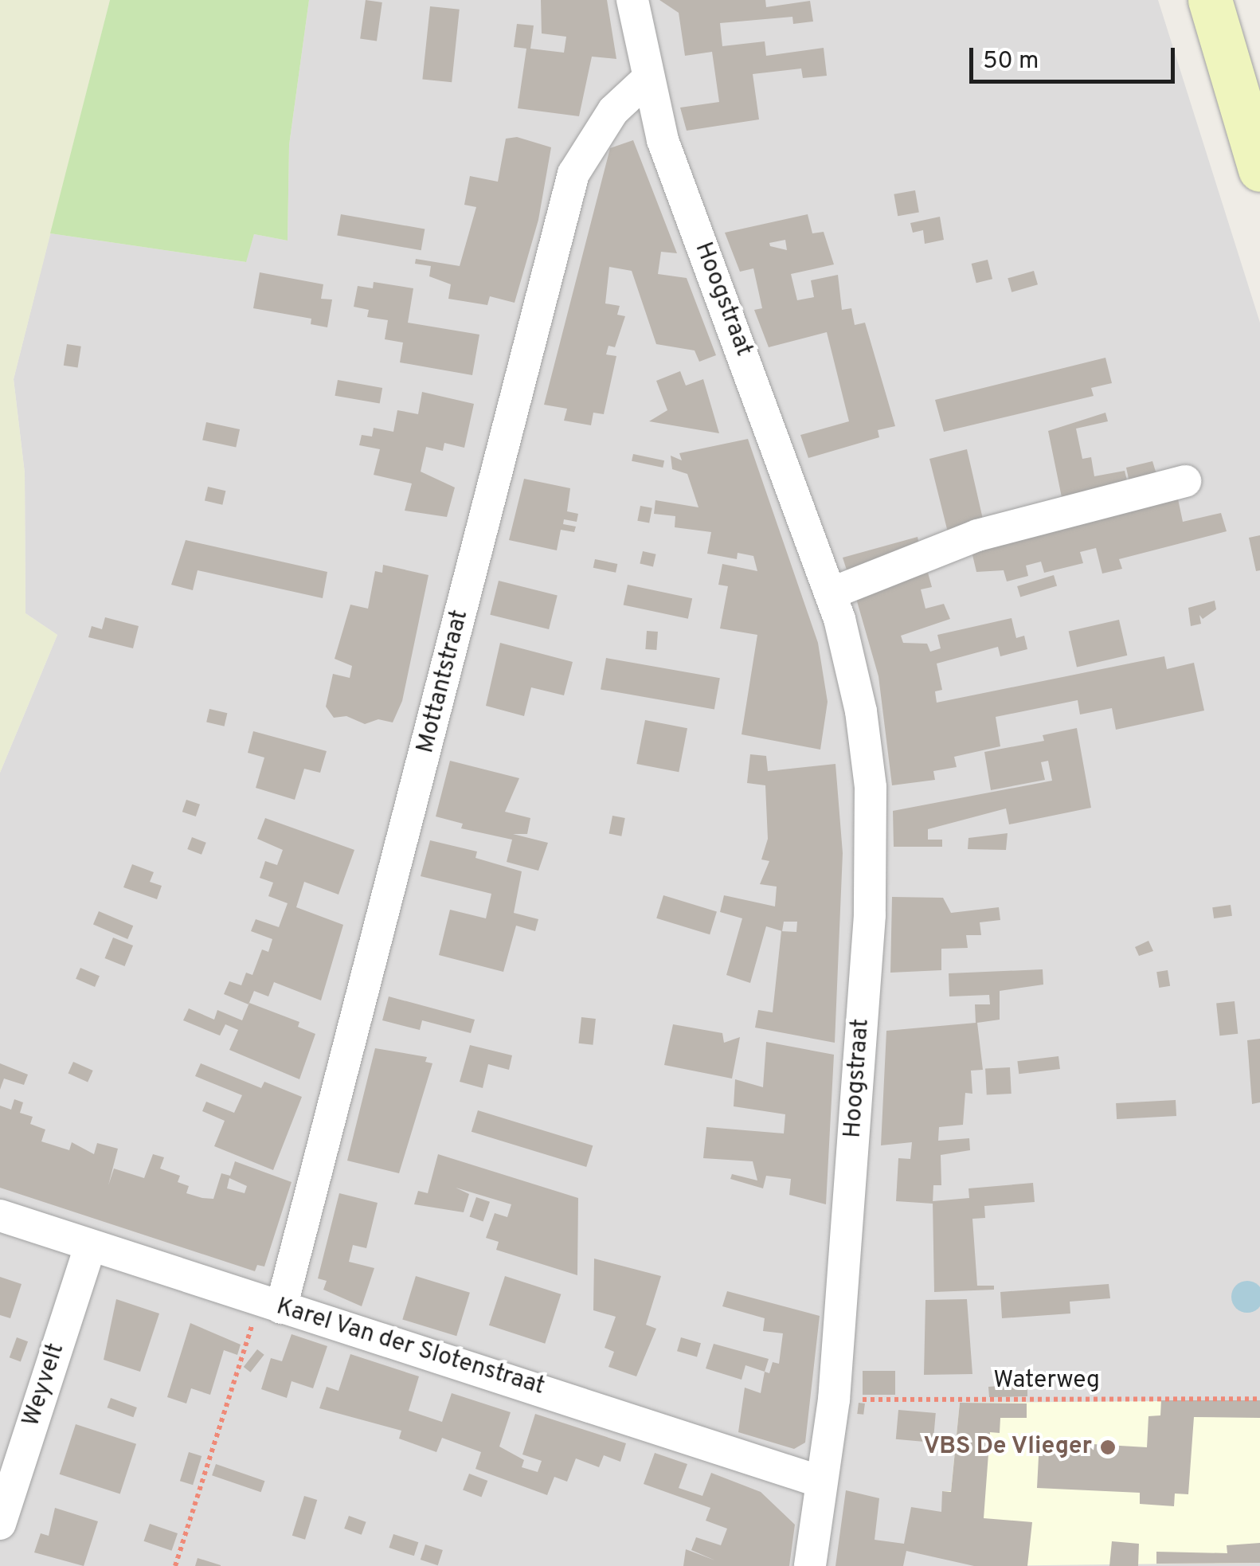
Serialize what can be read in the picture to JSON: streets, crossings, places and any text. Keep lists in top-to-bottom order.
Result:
{
  "streets": {
    "street": [
      "Hoogstraat",
      "Mottantstraat",
      "Karel Van der Slotenstraat",
      "Weyvelt"
    ],
    "path": ["Waterweg"]
  },
  "crossings": [
    ["Hoogstraat", "Mottantstraat"],
    ["Hoogstraat", "Karel Van der Slotenstraat"],
    ["Hoogstraat", "Waterweg"],
    ["Mottantstraat", "Karel Van der Slotenstraat"],
    ["Karel Van der Slotenstraat", "Weyvelt"]
  ],
  "places": ["VBS De Vlieger"],
  "scale_bar": "50 m"
}
